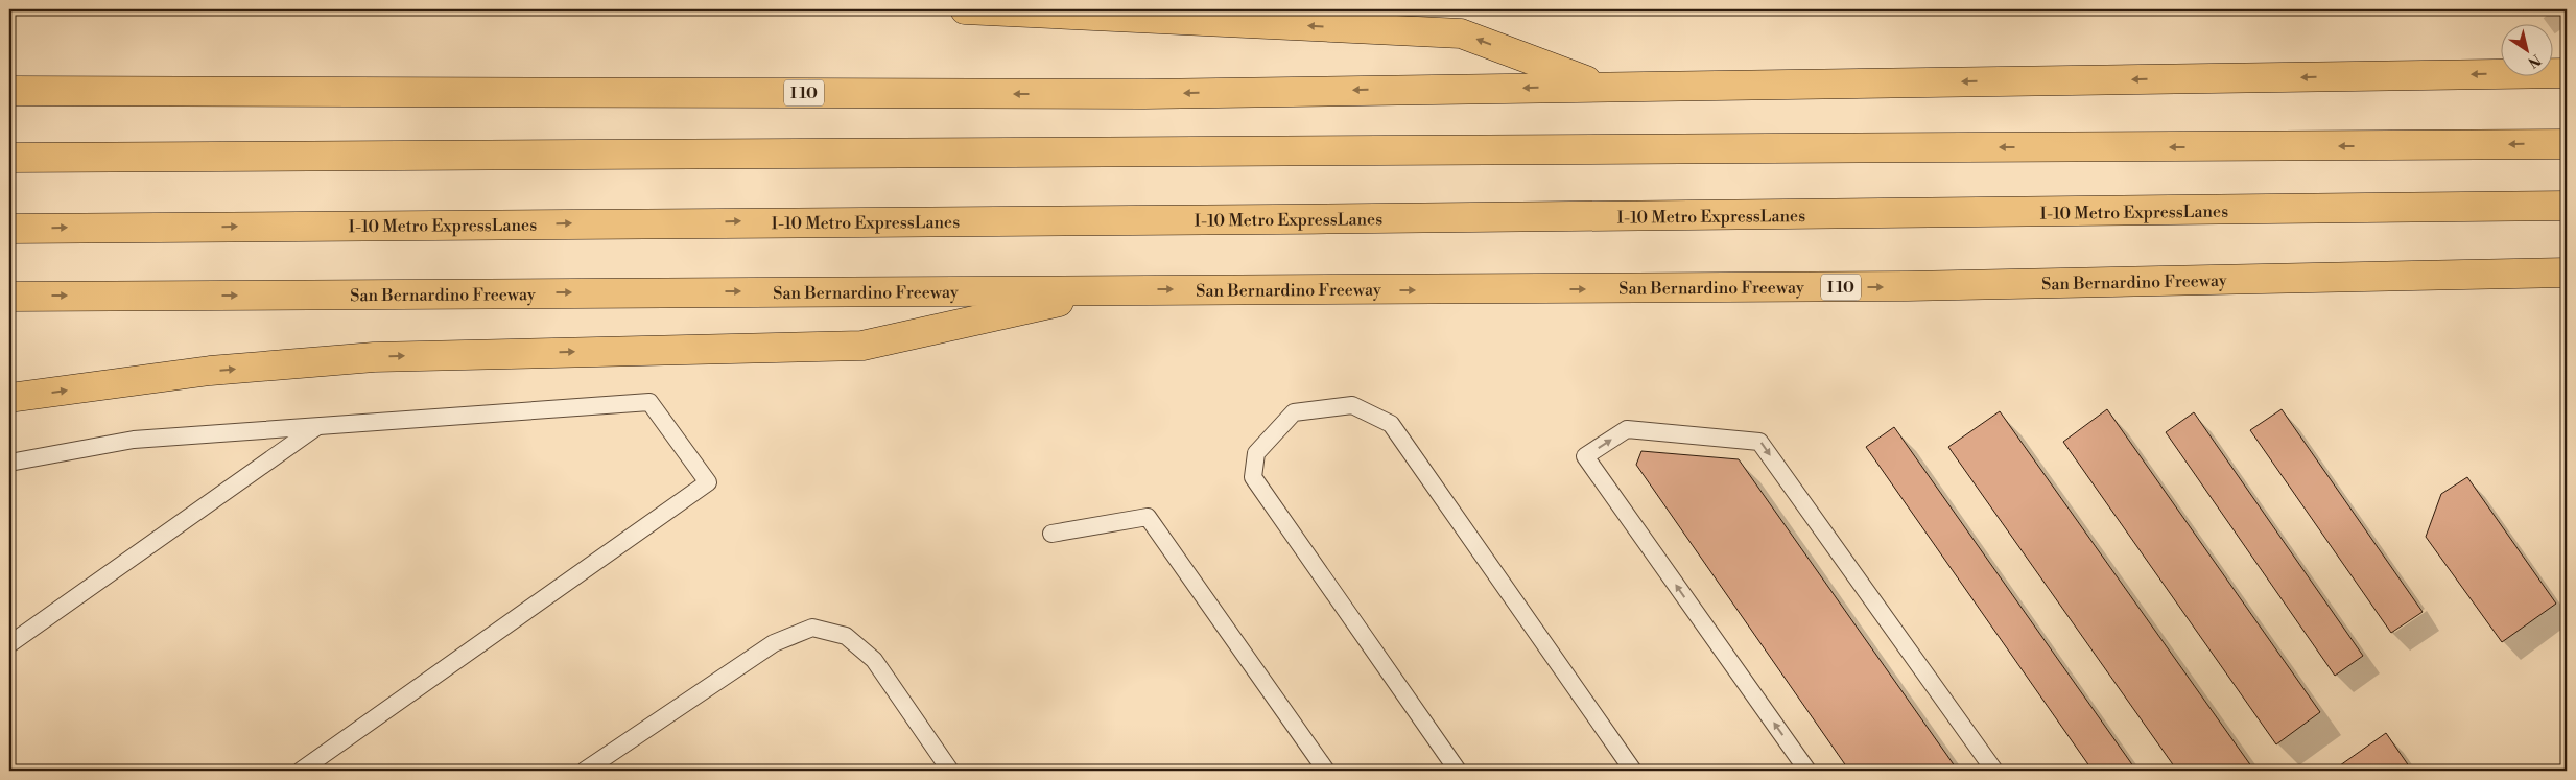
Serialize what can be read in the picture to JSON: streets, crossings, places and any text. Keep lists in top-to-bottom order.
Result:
{
  "streets": {
    "highway": ["I 10", "I-10 Metro ExpressLanes", "San Bernardino Freeway"]
  },
  "north": "bottom right"
}
